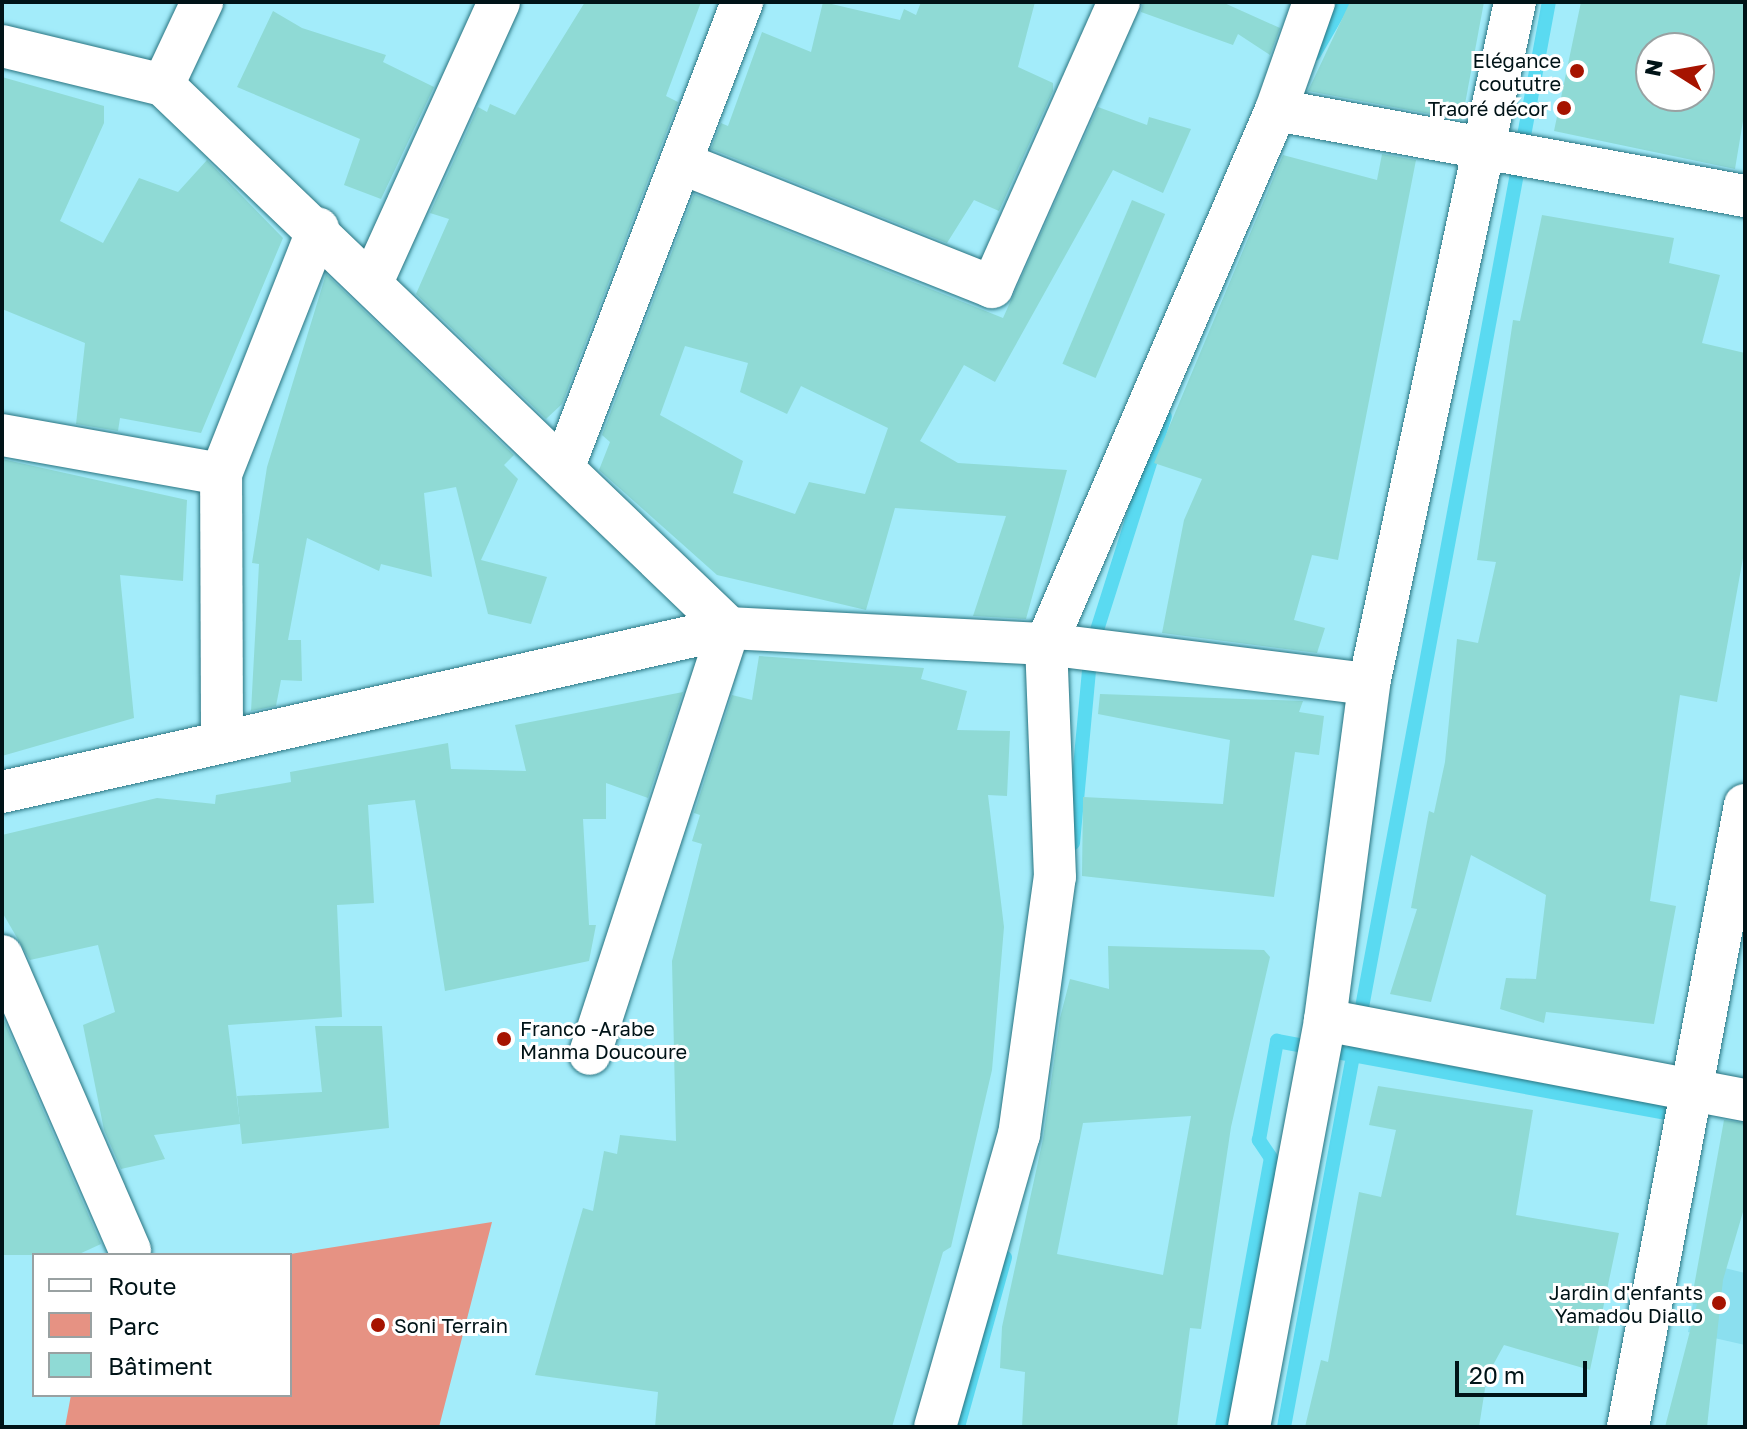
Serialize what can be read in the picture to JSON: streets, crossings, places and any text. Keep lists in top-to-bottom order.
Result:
{
  "places": [
    "Elégance coututre",
    "Traoré décor",
    "Franco -Arabe Manma Doucoure",
    "Jardin d'enfants Yamadou Diallo",
    "Soni Terrain"
  ],
  "legend": ["Route", "Parc", "Bâtiment"],
  "scale_bar": "20 m",
  "north": "left"
}
